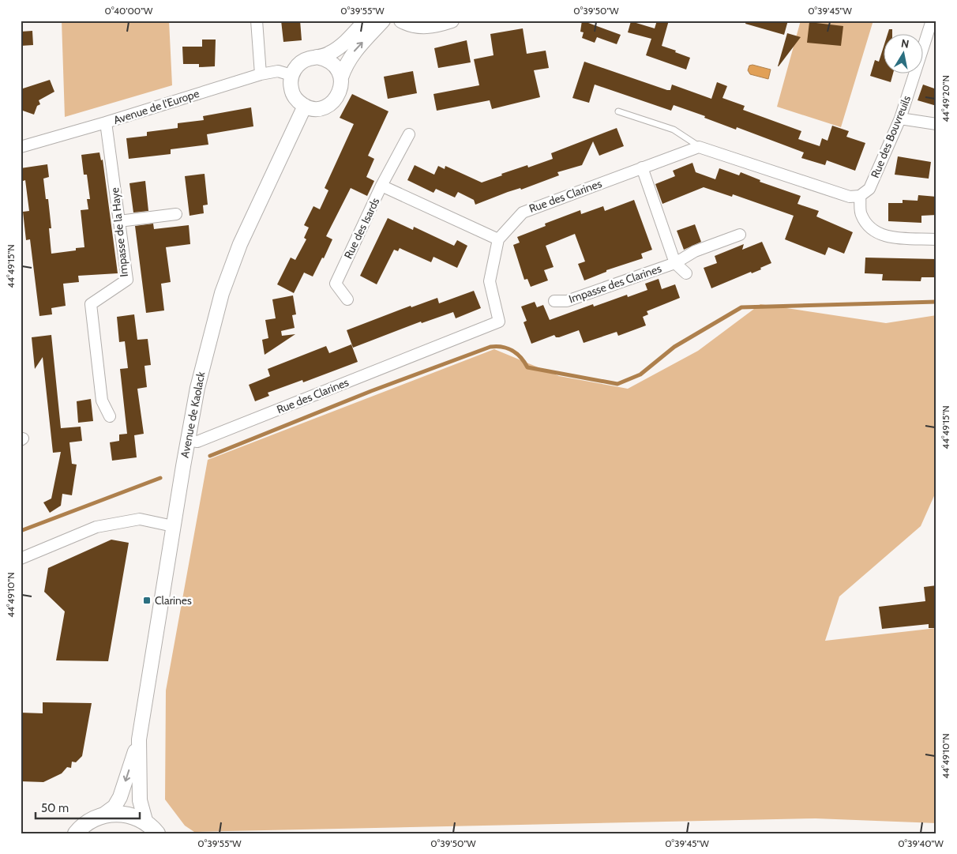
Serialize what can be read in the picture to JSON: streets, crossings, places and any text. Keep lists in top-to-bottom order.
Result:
{
  "streets": {
    "street": [
      "Avenue de l'Europe",
      "Rue des Bouvreuils",
      "Rue des Clarines",
      "Rue des Isards",
      "Impasse de la Haye",
      "Impasse des Clarines",
      "Avenue de Kaolack"
    ]
  },
  "crossings": [
    ["Avenue de l'Europe", "Impasse de la Haye"],
    ["Avenue de l'Europe", "Avenue de Kaolack"],
    ["Rue des Clarines", "Rue des Isards"],
    ["Rue des Clarines", "Impasse des Clarines"],
    ["Rue des Clarines", "Avenue de Kaolack"]
  ],
  "places": {
    "transit": ["Clarines"]
  },
  "scale_bar": "50 m",
  "north": "top",
  "coordinates": [
    "0°40'00\"W",
    "0°39'55\"W",
    "0°39'50\"W",
    "0°39'45\"W",
    "44°49'20\"N",
    "44°49'15\"N",
    "44°49'10\"N",
    "0°39'40\"W"
  ]
}
